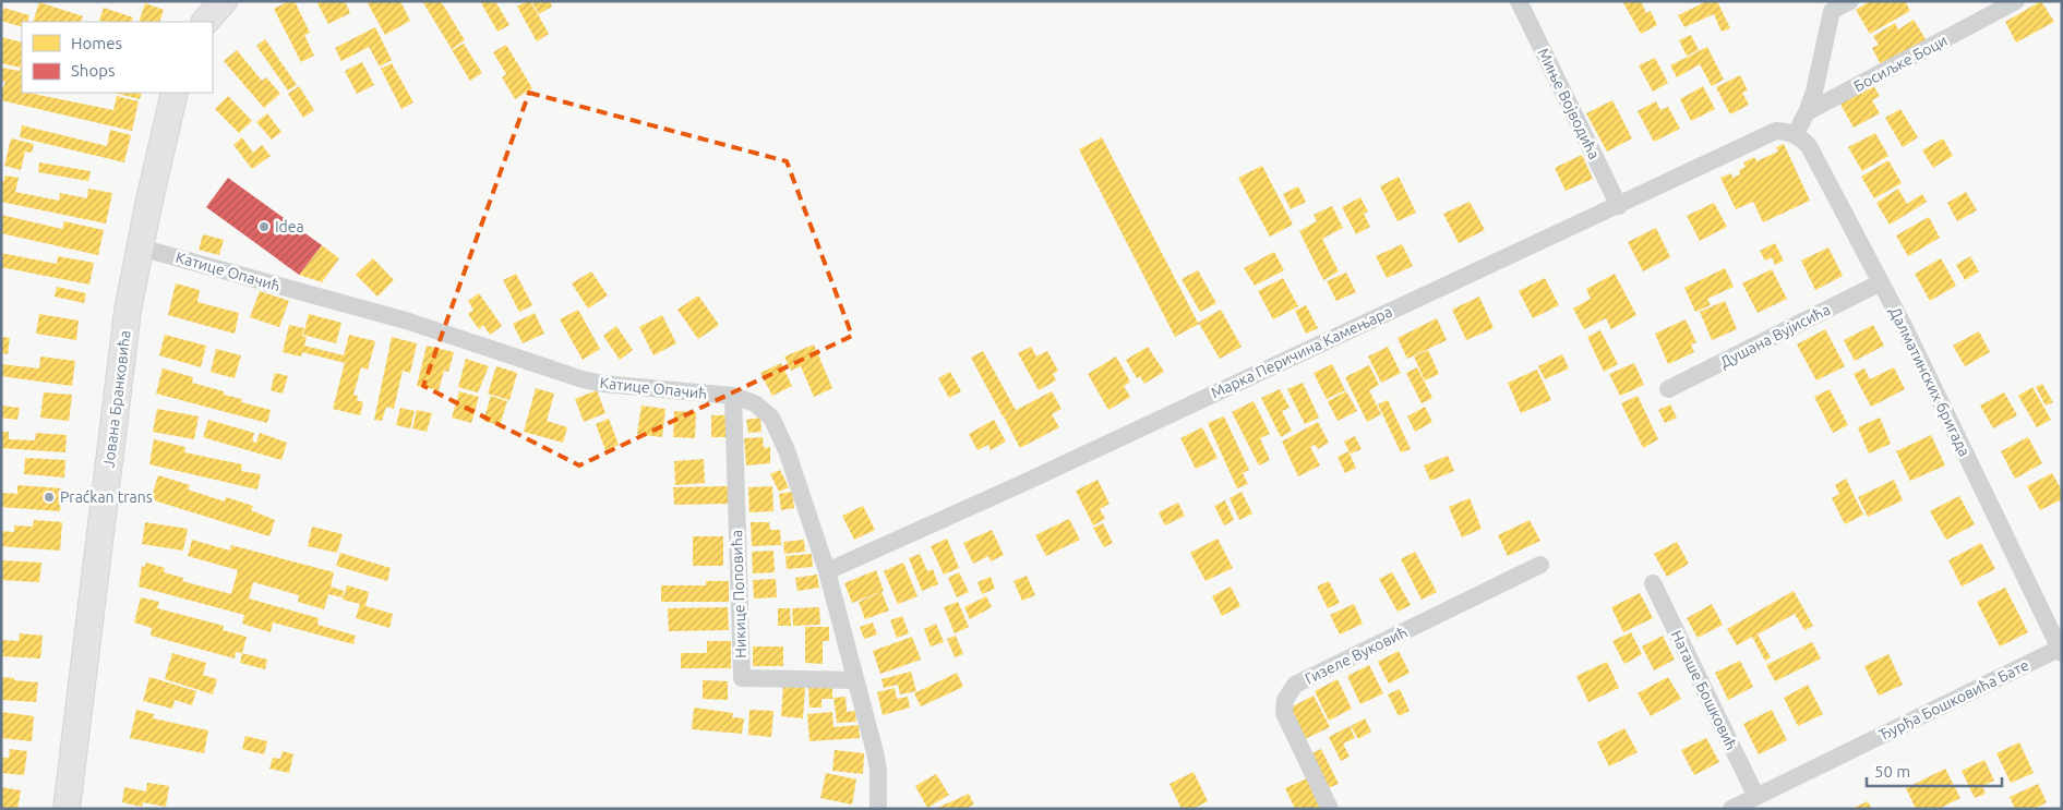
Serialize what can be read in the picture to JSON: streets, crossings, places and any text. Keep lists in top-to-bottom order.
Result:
{
  "streets": {
    "main road": ["Јована Бранковића"],
    "street": [
      "Босиљке Боци",
      "Миње Војводића",
      "Катице Опачић",
      "Душана Вујисића",
      "Марка Перичина Камењара",
      "Далматинских бригада",
      "Никице Поповића",
      "Гизеле Вуковић",
      "Наташе Бошковић",
      "Ђурђа Бошковића Бате"
    ]
  },
  "crossings": [
    ["Миње Војводића", "Марка Перичина Камењара"],
    ["Катице Опачић", "Марка Перичина Камењара"],
    ["Катице Опачић", "Јована Бранковића"],
    ["Катице Опачић", "Никице Поповића"],
    ["Душана Вујисића", "Далматинских бригада"],
    ["Марка Перичина Камењара", "Далматинских бригада"],
    ["Далматинских бригада", "Ђурђа Бошковића Бате"],
    ["Наташе Бошковић", "Ђурђа Бошковића Бате"]
  ],
  "places": ["Idea", "Praćkan trans"],
  "legend": ["Homes", "Shops"],
  "scale_bar": "50 m"
}
